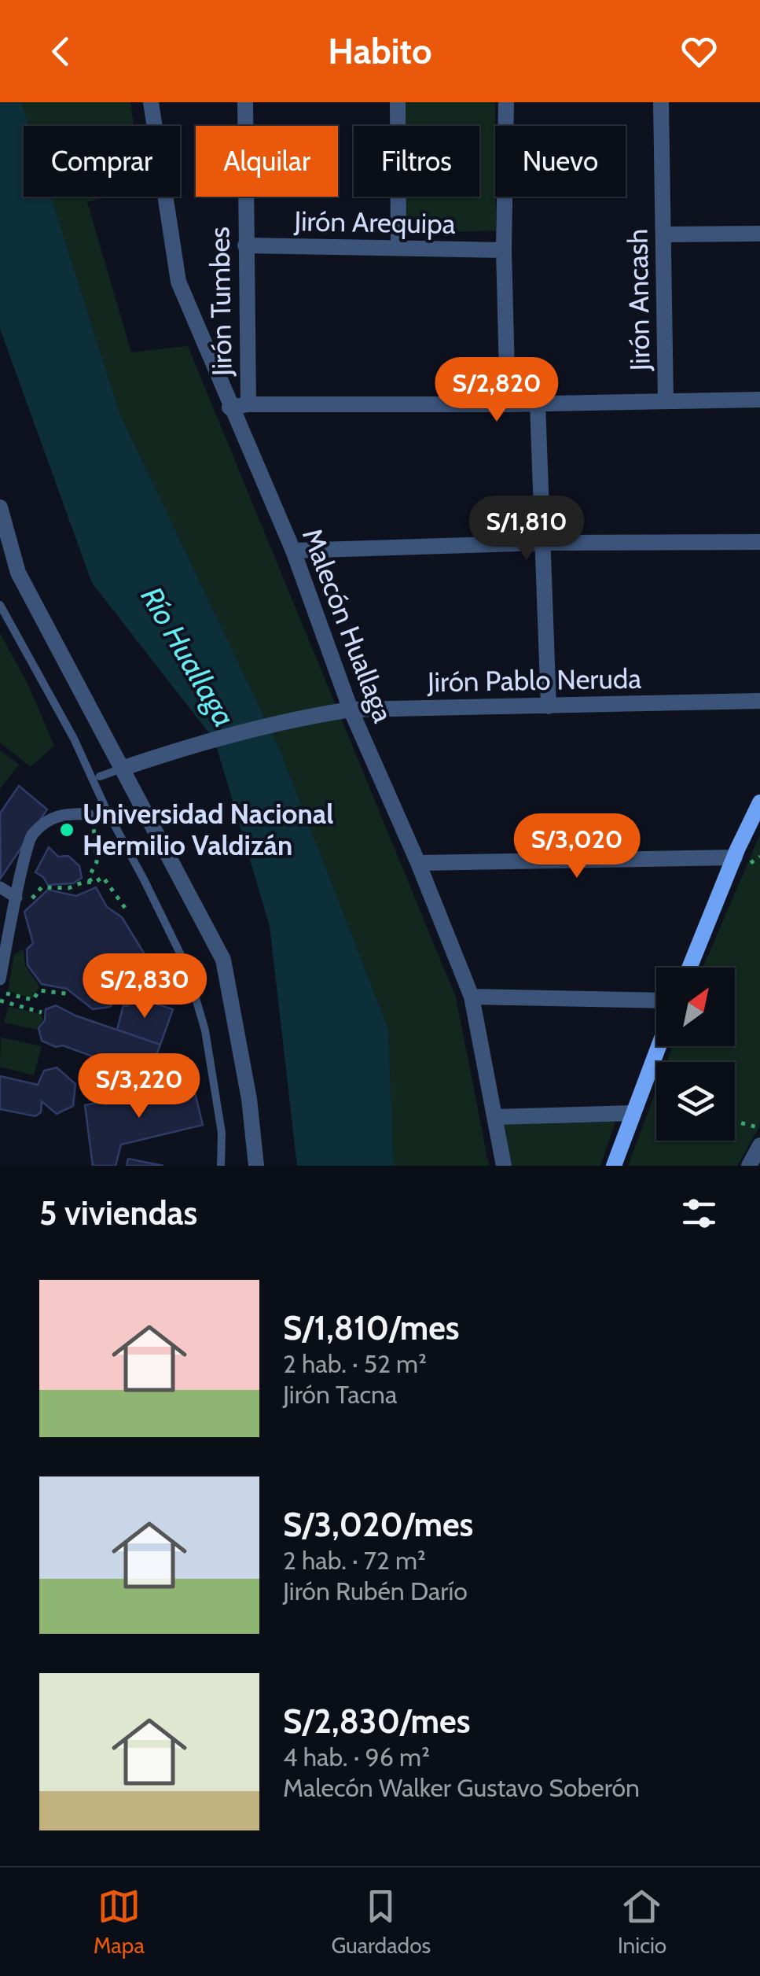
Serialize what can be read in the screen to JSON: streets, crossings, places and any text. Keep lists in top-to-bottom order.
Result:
{
  "streets": {
    "street": [
      "Jirón Arequipa",
      "Jirón Ancash",
      "Jirón Tumbes",
      "Malecón Huallaga",
      "Jirón Pablo Neruda"
    ]
  },
  "crossings": [
    ["Jirón Arequipa", "Jirón Tumbes"],
    ["Malecón Huallaga", "Jirón Pablo Neruda"]
  ],
  "water": ["Río Huallaga"],
  "places": ["Universidad Nacional Hermilio Valdizán"],
  "north": "top right",
  "page": {
    "header": "Habito",
    "chip": [
      "Comprar",
      "Alquilar",
      "Filtros",
      "Nuevo"
    ],
    "price": [
      "S/2,820",
      "S/1,810",
      "S/3,020",
      "S/2,830",
      "S/3,220"
    ],
    "heading": "5 viviendas",
    "list": [
      {
        "name": "S/1,810/mes",
        "note": "2 hab. · 52 m² · Jirón Tacna"
      },
      {
        "name": "S/3,020/mes",
        "note": "2 hab. · 72 m² · Jirón Rubén Darío"
      },
      {
        "name": "S/2,830/mes",
        "note": "4 hab. · 96 m² · Malecón Walker Gustavo Soberón"
      }
    ],
    "tabs": ["Mapa", "Guardados", "Inicio"]
  }
}
